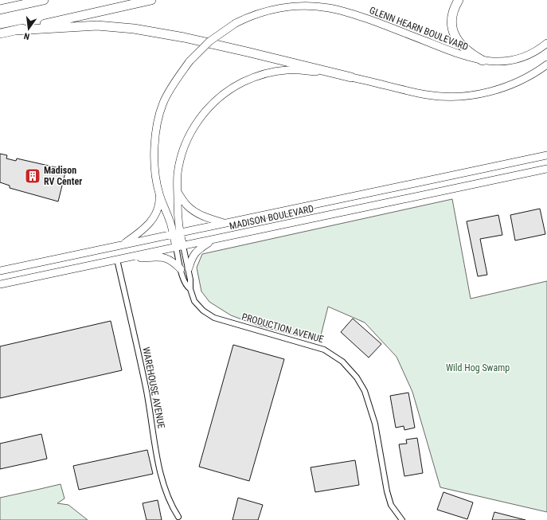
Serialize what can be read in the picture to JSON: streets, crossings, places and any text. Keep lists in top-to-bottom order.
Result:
{
  "streets": {
    "main road": ["GLENN HEARN BOULEVARD", "MADISON BOULEVARD"],
    "street": ["PRODUCTION AVENUE", "WAREHOUSE AVENUE"]
  },
  "crossings": [
    ["GLENN HEARN BOULEVARD", "MADISON BOULEVARD"],
    ["GLENN HEARN BOULEVARD", "PRODUCTION AVENUE"],
    ["MADISON BOULEVARD", "PRODUCTION AVENUE"],
    ["MADISON BOULEVARD", "WAREHOUSE AVENUE"]
  ],
  "parks": ["Wild Hog Swamp"],
  "places": {
    "building": ["Madison RV Center"]
  },
  "north": "bottom"
}
